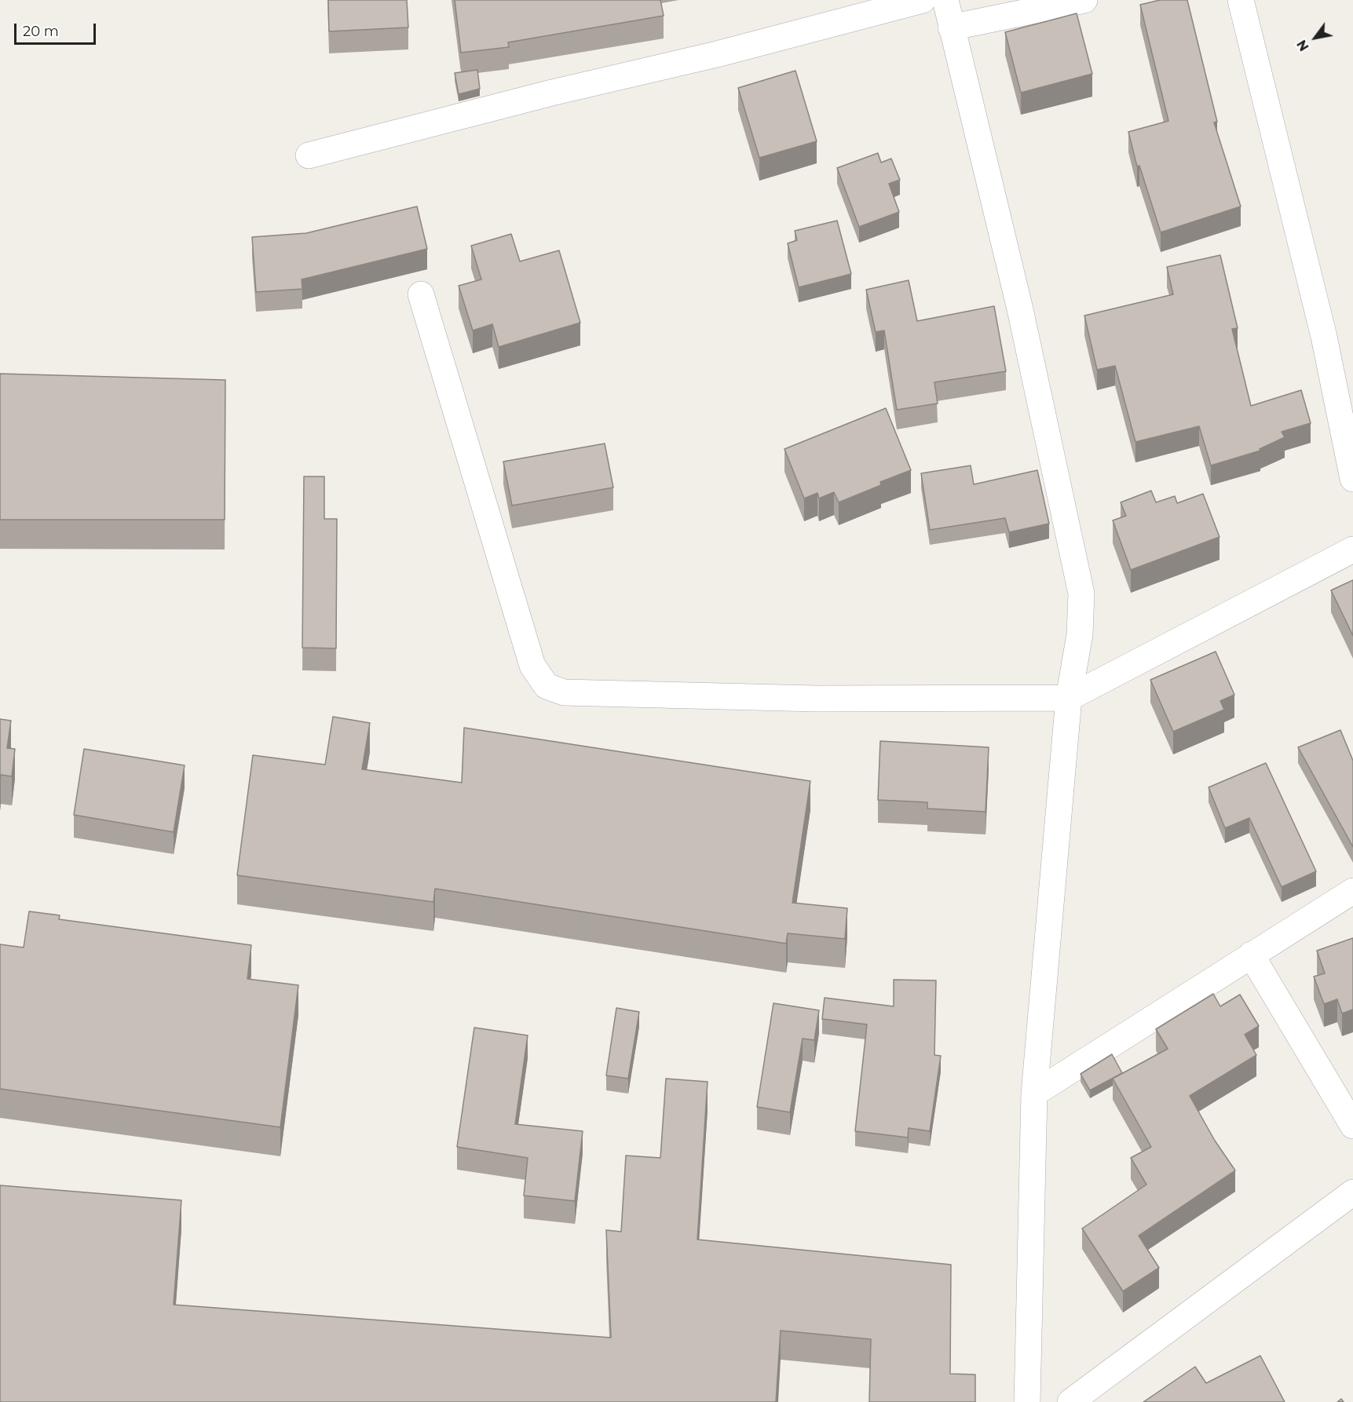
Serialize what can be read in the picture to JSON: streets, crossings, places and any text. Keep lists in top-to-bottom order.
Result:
{
  "scale_bar": "20 m",
  "north": "bottom left"
}
